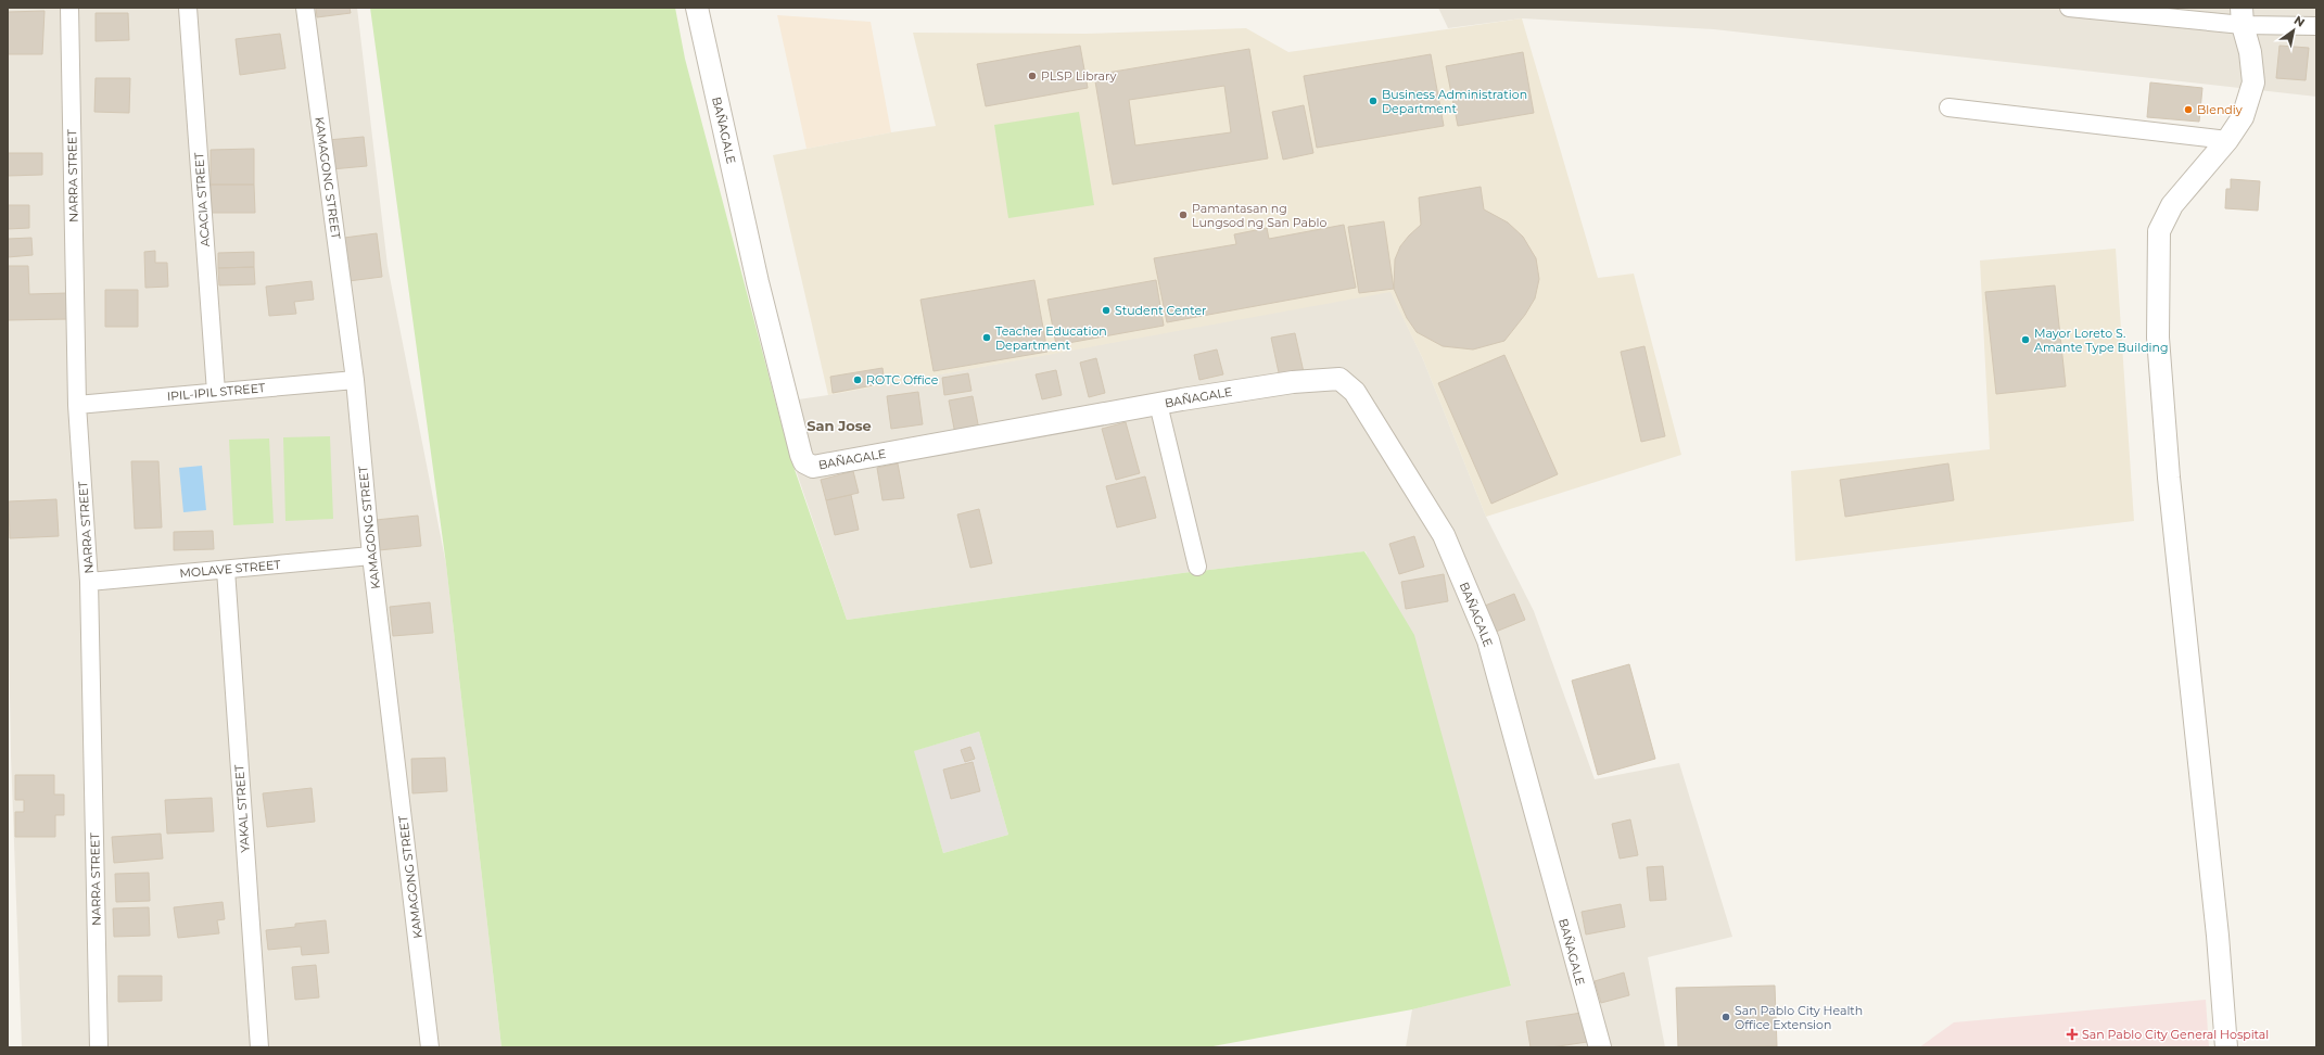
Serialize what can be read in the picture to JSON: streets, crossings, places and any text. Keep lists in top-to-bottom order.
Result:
{
  "streets": {
    "street": [
      "BAÑAGALE",
      "NARRA STREET",
      "KAMAGONG STREET",
      "ACACIA STREET",
      "IPIL-IPIL STREET",
      "MOLAVE STREET",
      "YAKAL STREET"
    ]
  },
  "crossings": [
    ["NARRA STREET", "IPIL-IPIL STREET"],
    ["NARRA STREET", "MOLAVE STREET"],
    ["KAMAGONG STREET", "IPIL-IPIL STREET"],
    ["KAMAGONG STREET", "MOLAVE STREET"],
    ["ACACIA STREET", "IPIL-IPIL STREET"],
    ["MOLAVE STREET", "YAKAL STREET"]
  ],
  "districts": ["San Jose"],
  "places": {
    "other": [
      "PLSP Library",
      "Business Administration Department",
      "Blendiy",
      "Pamantasan ng Lungsod ng San Pablo",
      "Student Center",
      "Teacher Education Department",
      "Mayor Loreto S. Amante Type Building",
      "ROTC Office",
      "San Pablo City Health Office Extension"
    ],
    "health": ["San Pablo City General Hospital"]
  },
  "north": "top right"
}
